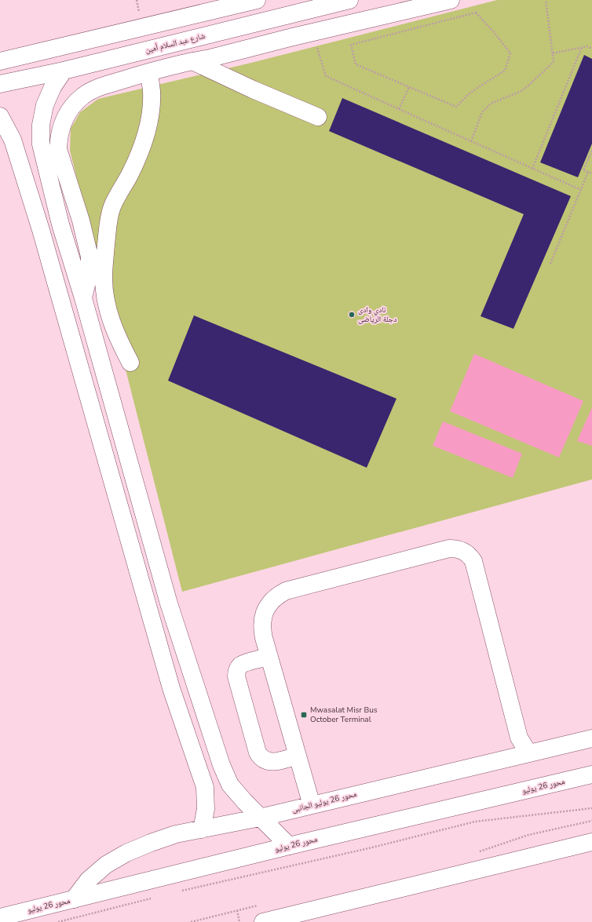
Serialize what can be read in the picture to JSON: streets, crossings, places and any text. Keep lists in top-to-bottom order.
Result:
{
  "streets": {
    "main road": ["شارع عبد السلام أمين", "محور 26 يوليو", "محور 26 يوليو الجانبى"]
  },
  "crossings": [
    ["محور 26 يوليو", "محور 26 يوليو الجانبى"]
  ],
  "places": {
    "other": ["نادي وادى دجلة الرياضى"],
    "transit": ["Mwasalat Misr Bus October Terminal"]
  }
}
